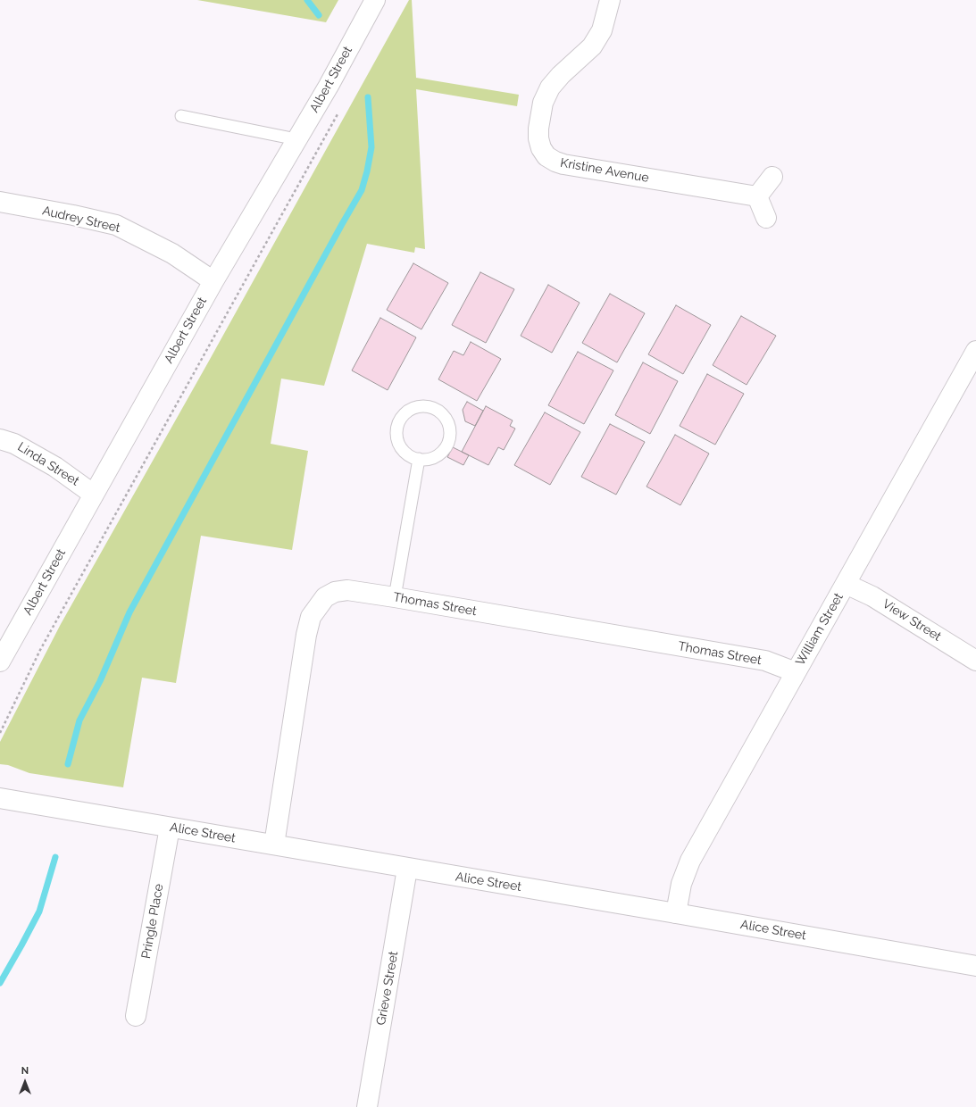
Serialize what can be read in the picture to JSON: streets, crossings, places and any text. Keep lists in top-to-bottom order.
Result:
{
  "streets": {
    "street": [
      "Albert Street",
      "Kristine Avenue",
      "Audrey Street",
      "Linda Street",
      "Thomas Street",
      "View Street",
      "William Street",
      "Alice Street",
      "Pringle Place",
      "Grieve Street"
    ]
  },
  "crossings": [
    ["Albert Street", "Audrey Street"],
    ["Albert Street", "Linda Street"],
    ["Thomas Street", "William Street"],
    ["Thomas Street", "Alice Street"],
    ["View Street", "William Street"],
    ["William Street", "Alice Street"],
    ["Alice Street", "Pringle Place"],
    ["Alice Street", "Grieve Street"]
  ],
  "north": "top"
}
